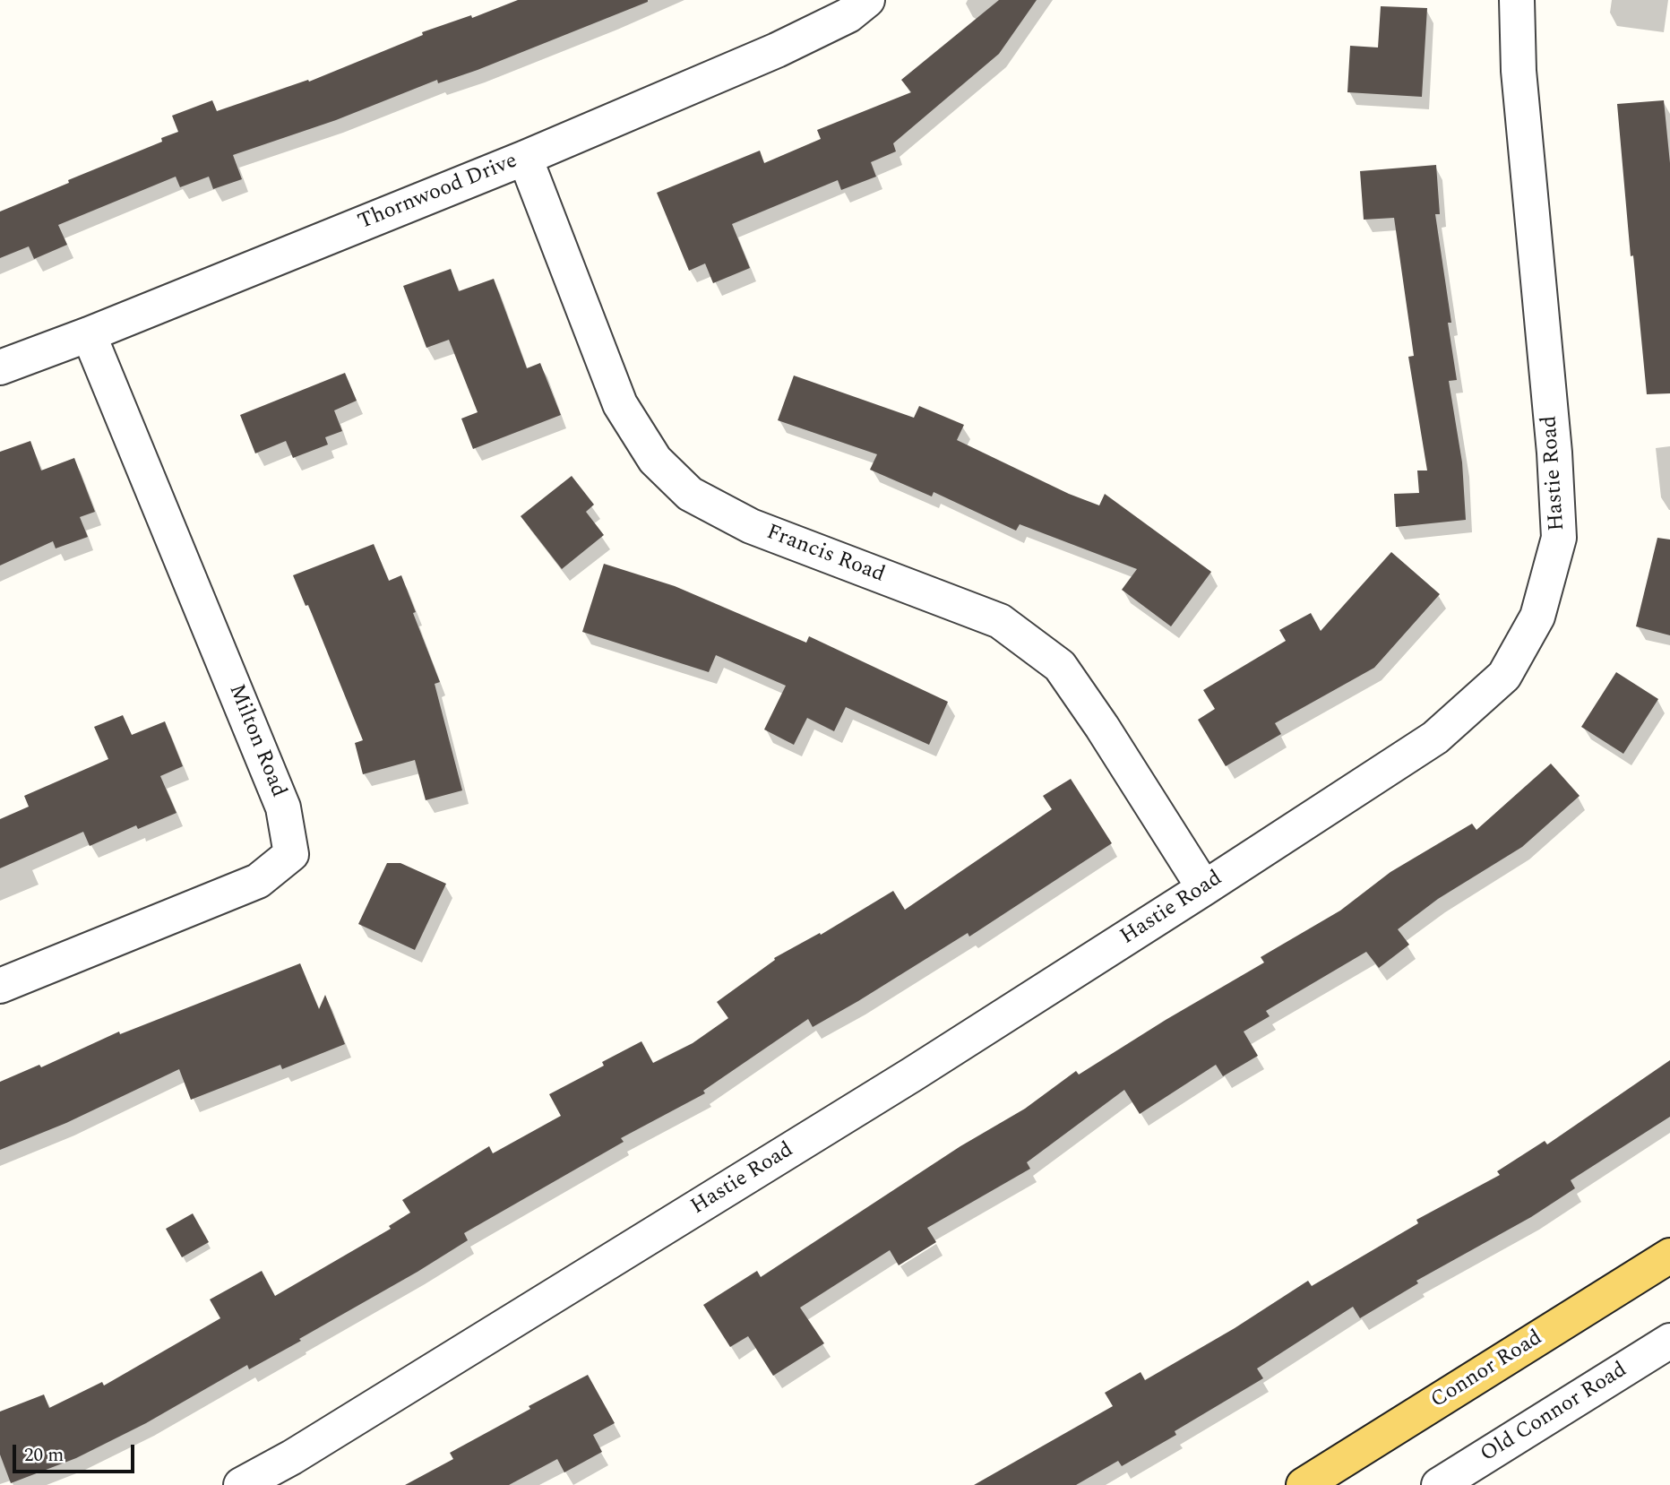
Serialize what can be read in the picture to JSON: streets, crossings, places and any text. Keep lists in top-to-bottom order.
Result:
{
  "streets": {
    "main road": ["Connor Road"],
    "street": [
      "Thornwood Drive",
      "Hastie Road",
      "Francis Road",
      "Milton Road",
      "Old Connor Road"
    ]
  },
  "crossings": [
    ["Thornwood Drive", "Francis Road"],
    ["Thornwood Drive", "Milton Road"],
    ["Hastie Road", "Francis Road"]
  ],
  "scale_bar": "20 m"
}
